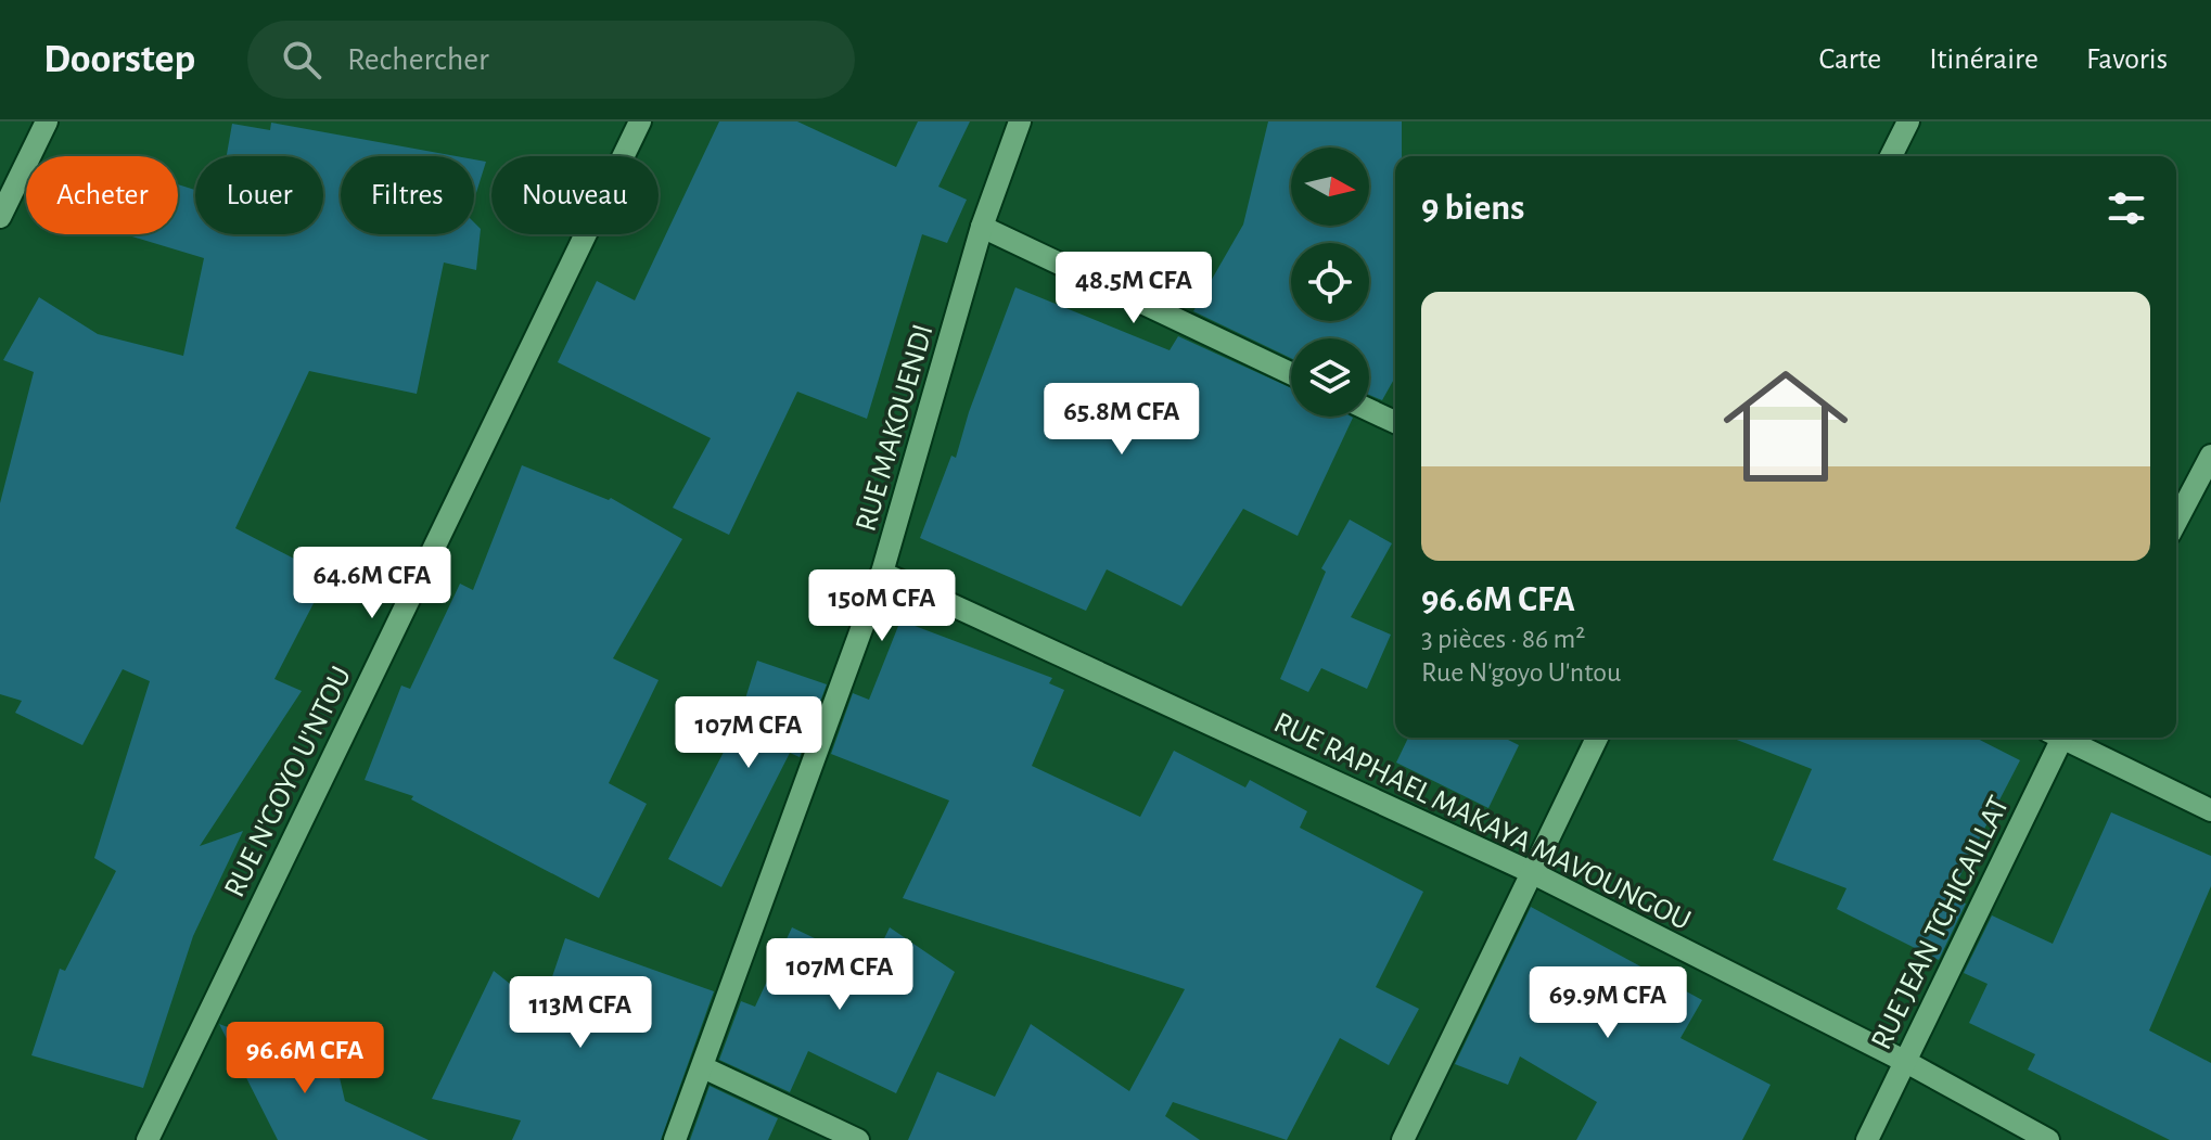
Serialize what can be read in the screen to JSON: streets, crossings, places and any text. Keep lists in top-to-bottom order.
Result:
{
  "streets": {
    "street": [
      "RUE MAKOUENDI",
      "RUE N'GOYO U'NTOU",
      "RUE RAPHAEL MAKAYA MAVOUNGOU",
      "RUE JEAN TCHICAILLAT"
    ]
  },
  "crossings": [
    ["RUE MAKOUENDI", "RUE RAPHAEL MAKAYA MAVOUNGOU"],
    ["RUE RAPHAEL MAKAYA MAVOUNGOU", "RUE JEAN TCHICAILLAT"]
  ],
  "north": "right",
  "page": {
    "header": "Doorstep",
    "search": "Rechercher",
    "nav": ["Carte", "Itinéraire", "Favoris"],
    "chip": [
      "Acheter",
      "Louer",
      "Filtres",
      "Nouveau"
    ],
    "heading": "9 biens",
    "price": [
      "48.5M CFA",
      "65.8M CFA",
      "64.6M CFA",
      "150M CFA",
      "107M CFA",
      "107M CFA",
      "69.9M CFA",
      "113M CFA",
      "96.6M CFA"
    ],
    "list": [
      {
        "name": "96.6M CFA",
        "note": "3 pièces · 86 m² · Rue N'goyo U'ntou"
      }
    ]
  }
}
